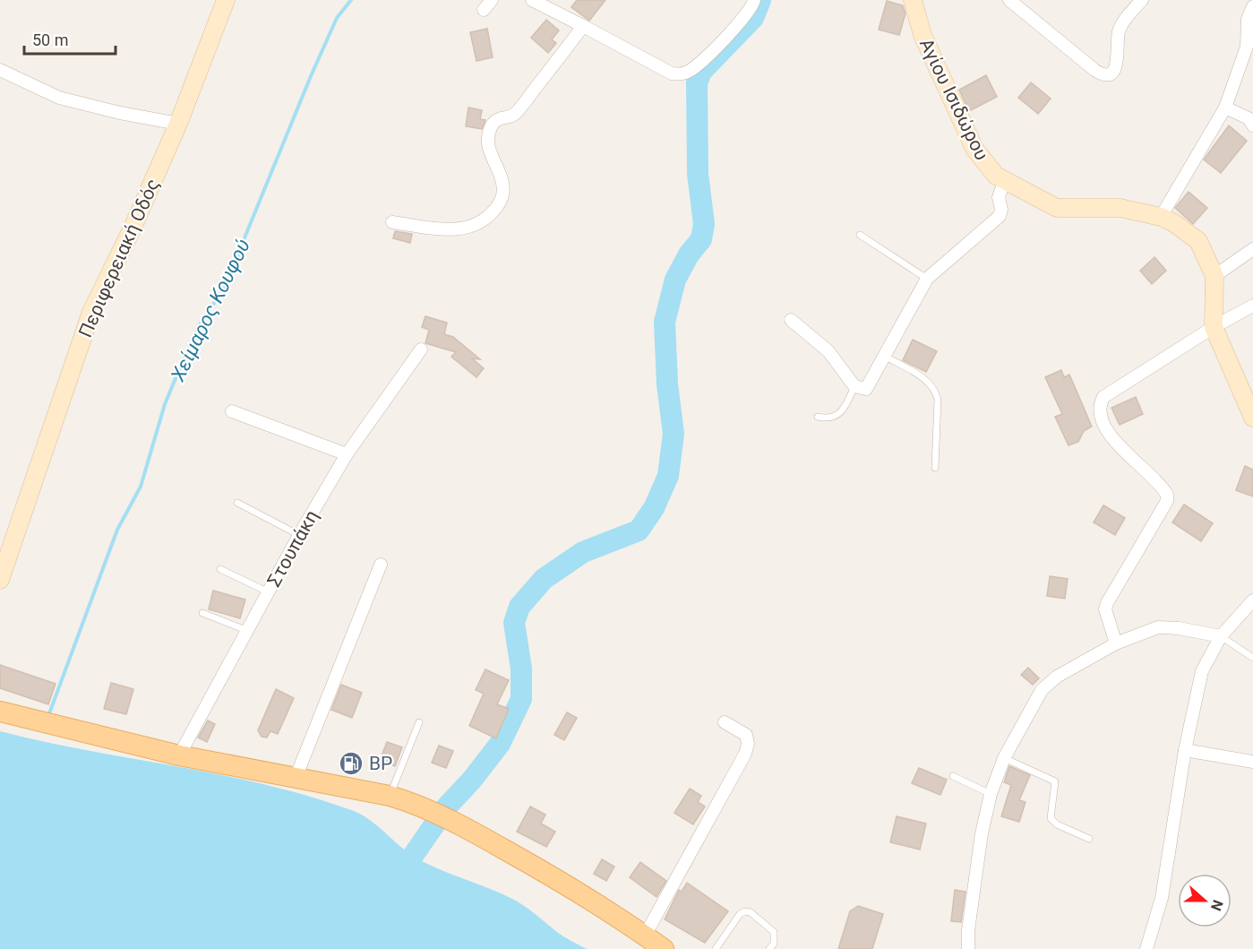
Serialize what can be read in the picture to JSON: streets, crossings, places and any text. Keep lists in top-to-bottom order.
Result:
{
  "streets": {
    "main road": ["Αγίου Ισιδώρου", "Περιφερειακή Οδός"],
    "street": ["Στουπάκη"]
  },
  "water": ["Χείμαρος Κουφού"],
  "places": {
    "fuel station": ["BP"]
  },
  "scale_bar": "50 m",
  "north": "right"
}
